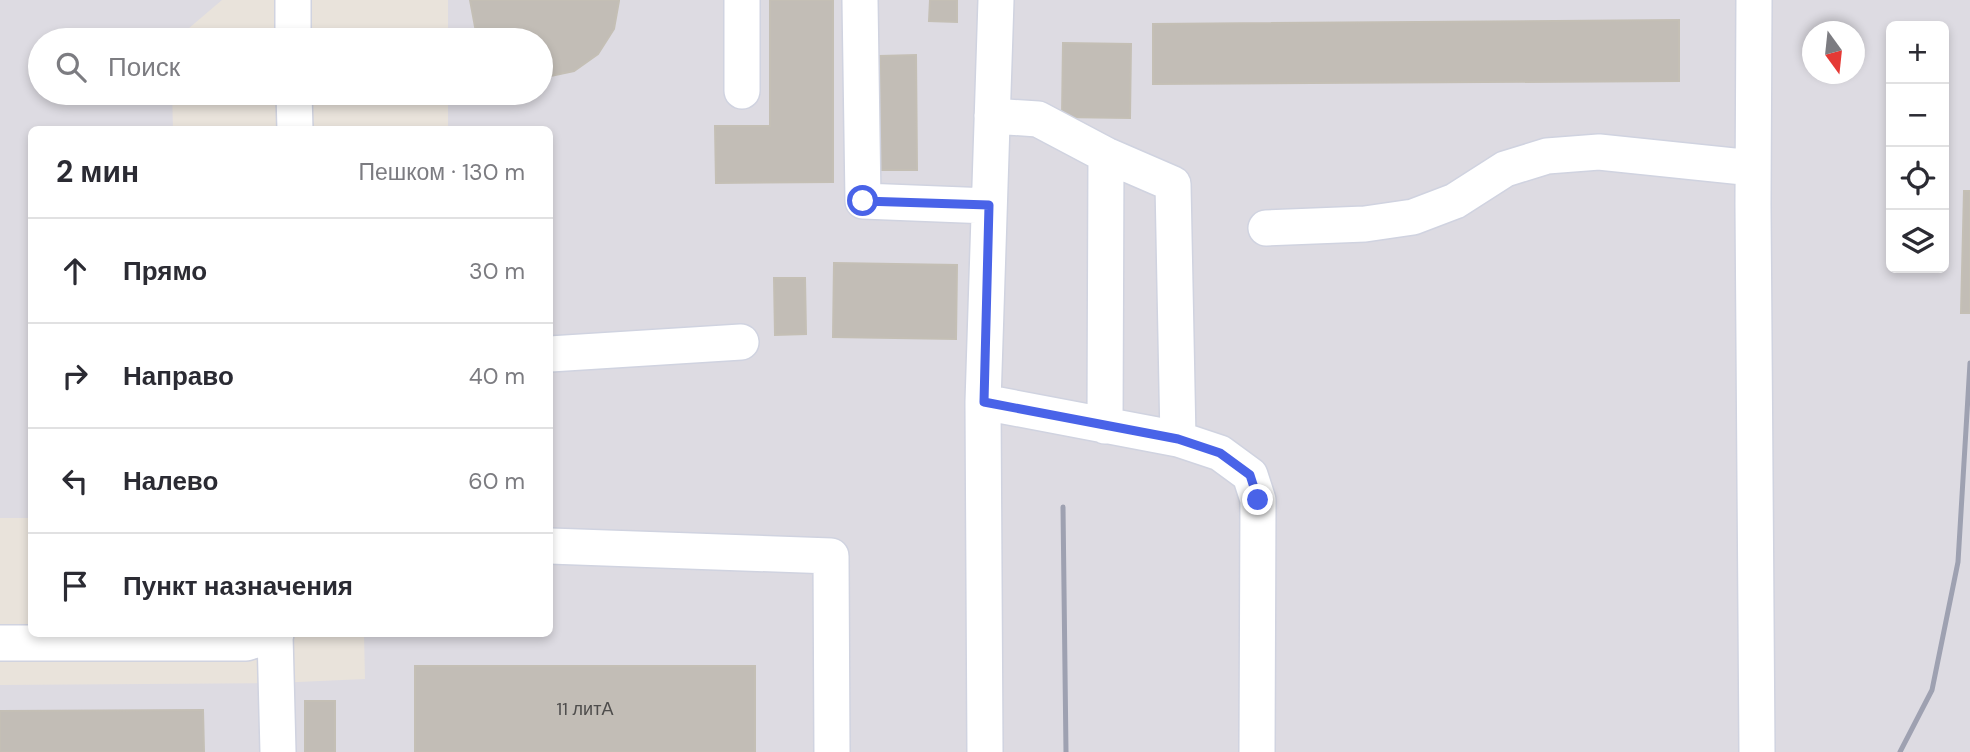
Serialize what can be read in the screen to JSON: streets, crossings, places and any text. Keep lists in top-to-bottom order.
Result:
{
  "house_numbers": ["11 литА"],
  "north": "bottom",
  "page": {
    "map_buttons": ["+", "−"],
    "search": "Поиск",
    "heading": ["2 мин", "Пешком · 130 m"],
    "list": [
      ["Прямо", "30 m"],
      ["Направо", "40 m"],
      ["Налево", "60 m"],
      "Пункт назначения"
    ]
  }
}
